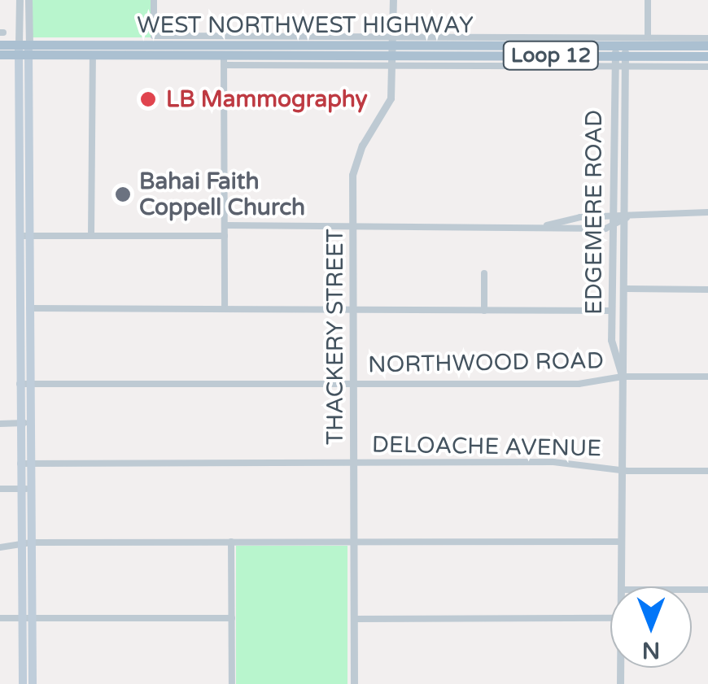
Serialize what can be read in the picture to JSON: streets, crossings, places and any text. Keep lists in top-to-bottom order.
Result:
{
  "streets": {
    "main road": ["WEST NORTHWEST HIGHWAY", "Loop 12"],
    "street": [
      "EDGEMERE ROAD",
      "THACKERY STREET",
      "NORTHWOOD ROAD",
      "DELOACHE AVENUE"
    ]
  },
  "crossings": [
    ["WEST NORTHWEST HIGHWAY", "EDGEMERE ROAD"],
    ["WEST NORTHWEST HIGHWAY", "THACKERY STREET"],
    ["EDGEMERE ROAD", "NORTHWOOD ROAD"],
    ["EDGEMERE ROAD", "DELOACHE AVENUE"],
    ["THACKERY STREET", "NORTHWOOD ROAD"],
    ["THACKERY STREET", "DELOACHE AVENUE"]
  ],
  "places": ["LB Mammography", "Bahai Faith Coppell Church"],
  "north": "bottom"
}
